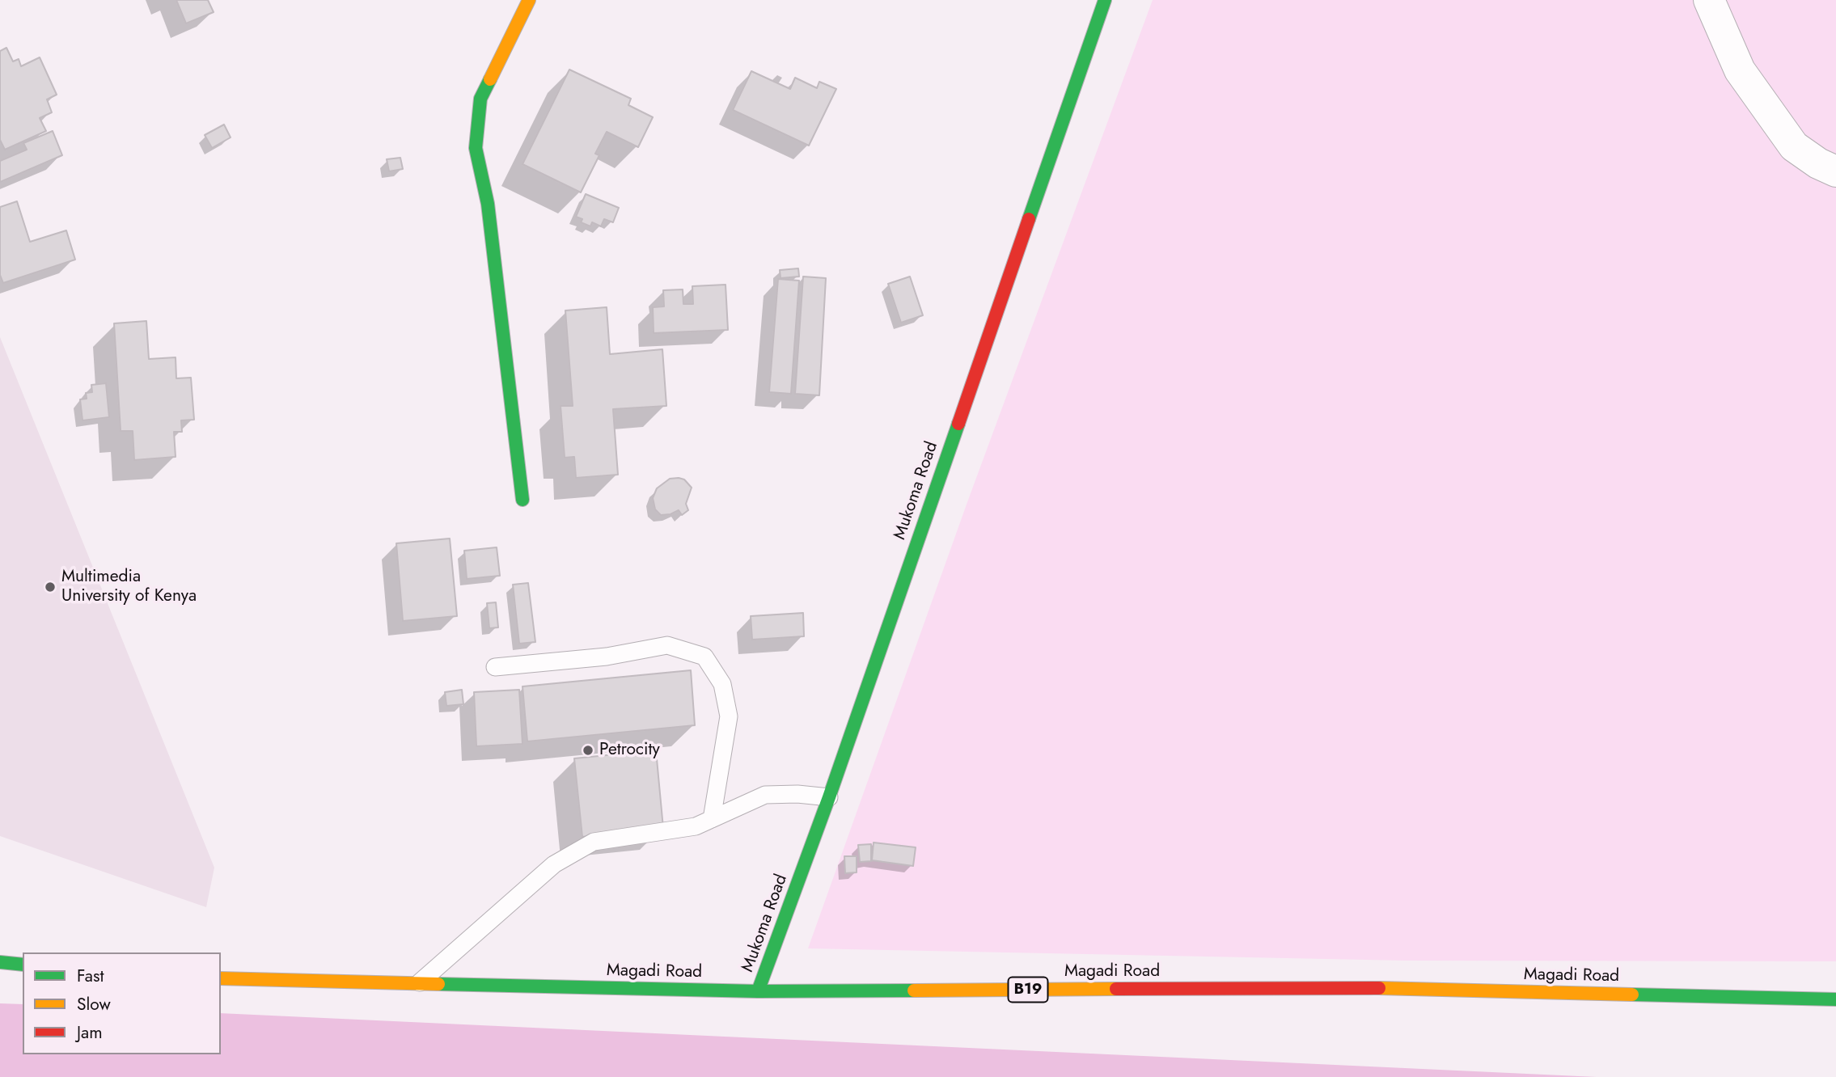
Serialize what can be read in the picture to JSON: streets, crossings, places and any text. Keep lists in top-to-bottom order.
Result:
{
  "streets": {
    "main road": ["Mukoma Road", "Magadi Road", "B19"]
  },
  "crossings": [
    ["Mukoma Road", "Magadi Road"]
  ],
  "places": ["Multimedia University of Kenya", "Petrocity"],
  "legend": ["Fast", "Slow", "Jam"]
}
